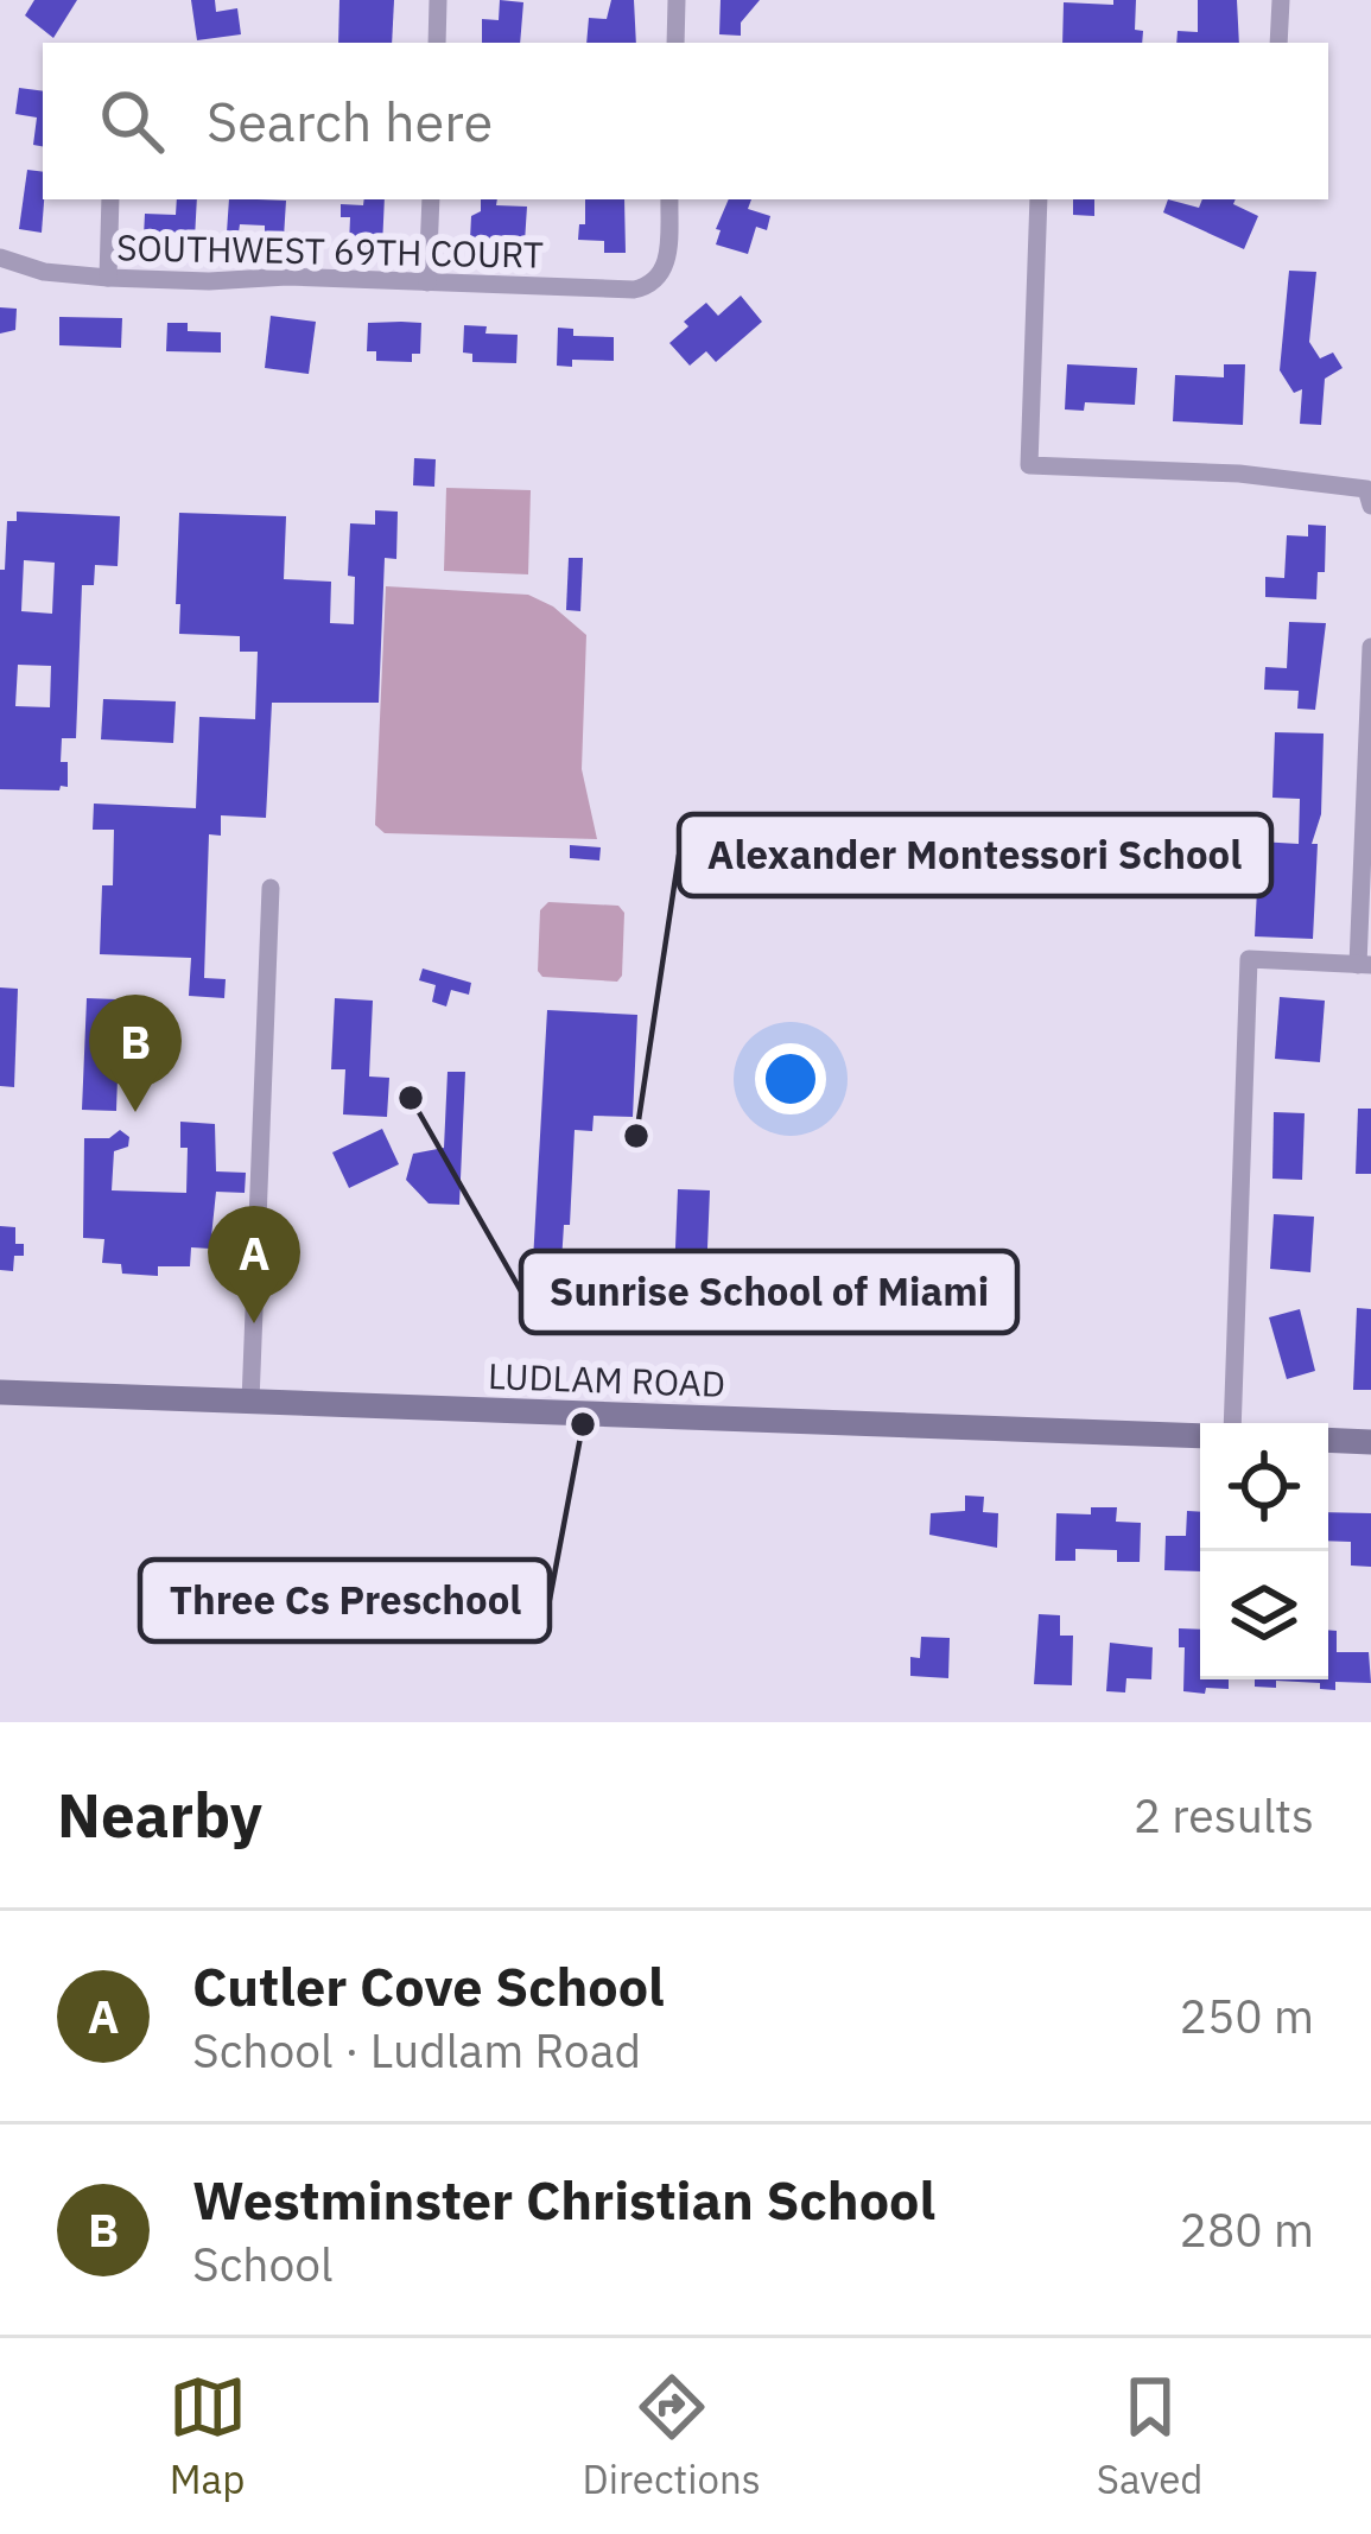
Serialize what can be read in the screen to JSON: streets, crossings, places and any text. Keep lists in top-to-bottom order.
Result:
{
  "streets": {
    "street": ["SOUTHWEST 69TH COURT", "LUDLAM ROAD"]
  },
  "places": ["Sunrise School of Miami", "Alexander Montessori School", "Three Cs Preschool"],
  "page": {
    "search": "Search here",
    "pins": ["B", "A"],
    "heading": ["Nearby", "2 results"],
    "list": [
      {
        "mark": "A",
        "name": "Cutler Cove School",
        "note": "School · Ludlam Road",
        "value": "250 m"
      },
      {
        "mark": "B",
        "name": "Westminster Christian School",
        "note": "School",
        "value": "280 m"
      }
    ],
    "nav": ["Map", "Directions", "Saved"]
  }
}
